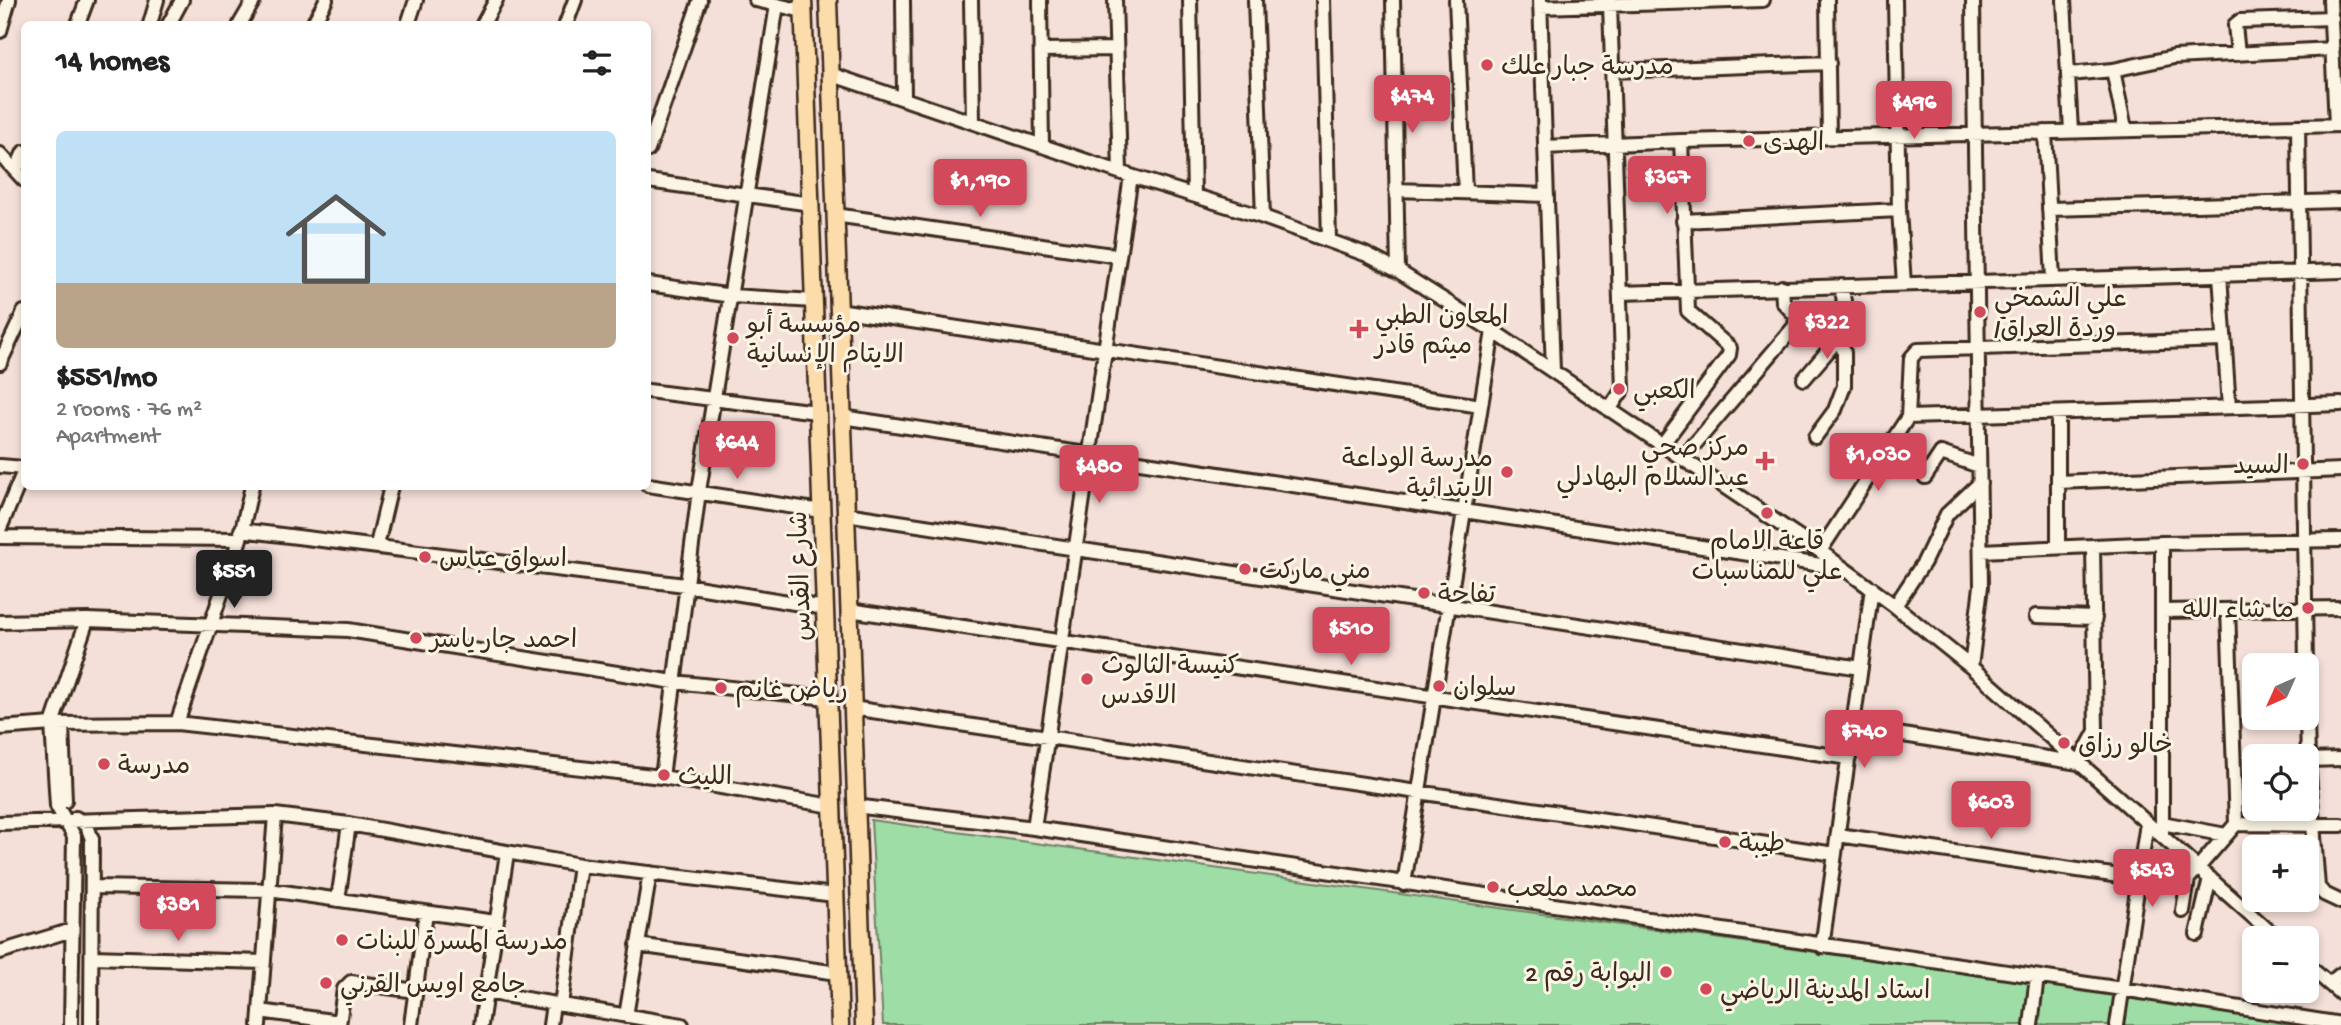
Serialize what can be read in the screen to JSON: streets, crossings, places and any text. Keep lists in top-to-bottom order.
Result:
{
  "streets": {
    "main road": ["شارع القدس"]
  },
  "places": {
    "other": [
      "مدرسة جبار علك",
      "الهدى",
      "علي الشمخي /وردة العراق",
      "مؤسسة أبو الايتام الإنسانية",
      "الكعبي",
      "السيد",
      "مدرسة الوداعة الابتدائية",
      "قاعة الامام علي للمناسبات",
      "اسواق عباس",
      "مني ماركت",
      "تفاحة",
      "ما شاء الله",
      "احمد جار ياسر",
      "كنيسة الثالوث الاقدس",
      "سلوان",
      "رياض غانم",
      "خالو رزاق",
      "مدرسة",
      "الليث",
      "طيبة",
      "محمد ملعب",
      "مدرسة المسرة للبنات",
      "البوابة رقم 2",
      "جامع اويس القرني",
      "استاد المدينة الرياضي"
    ],
    "health": ["المعاون الطبي ميثم قادر", "مركز صحي عبدالسلام البهادلي"]
  },
  "north": "bottom left",
  "page": {
    "heading": "14 homes",
    "price": [
      "$474",
      "$496",
      "$367",
      "$1,190",
      "$322",
      "$644",
      "$1,030",
      "$480",
      "$551",
      "$510",
      "$740",
      "$603",
      "$543",
      "$381"
    ],
    "list": [
      {
        "name": "$551/mo",
        "note": "2 rooms · 76 m² · Apartment"
      }
    ],
    "map_buttons": ["+", "−"]
  }
}
